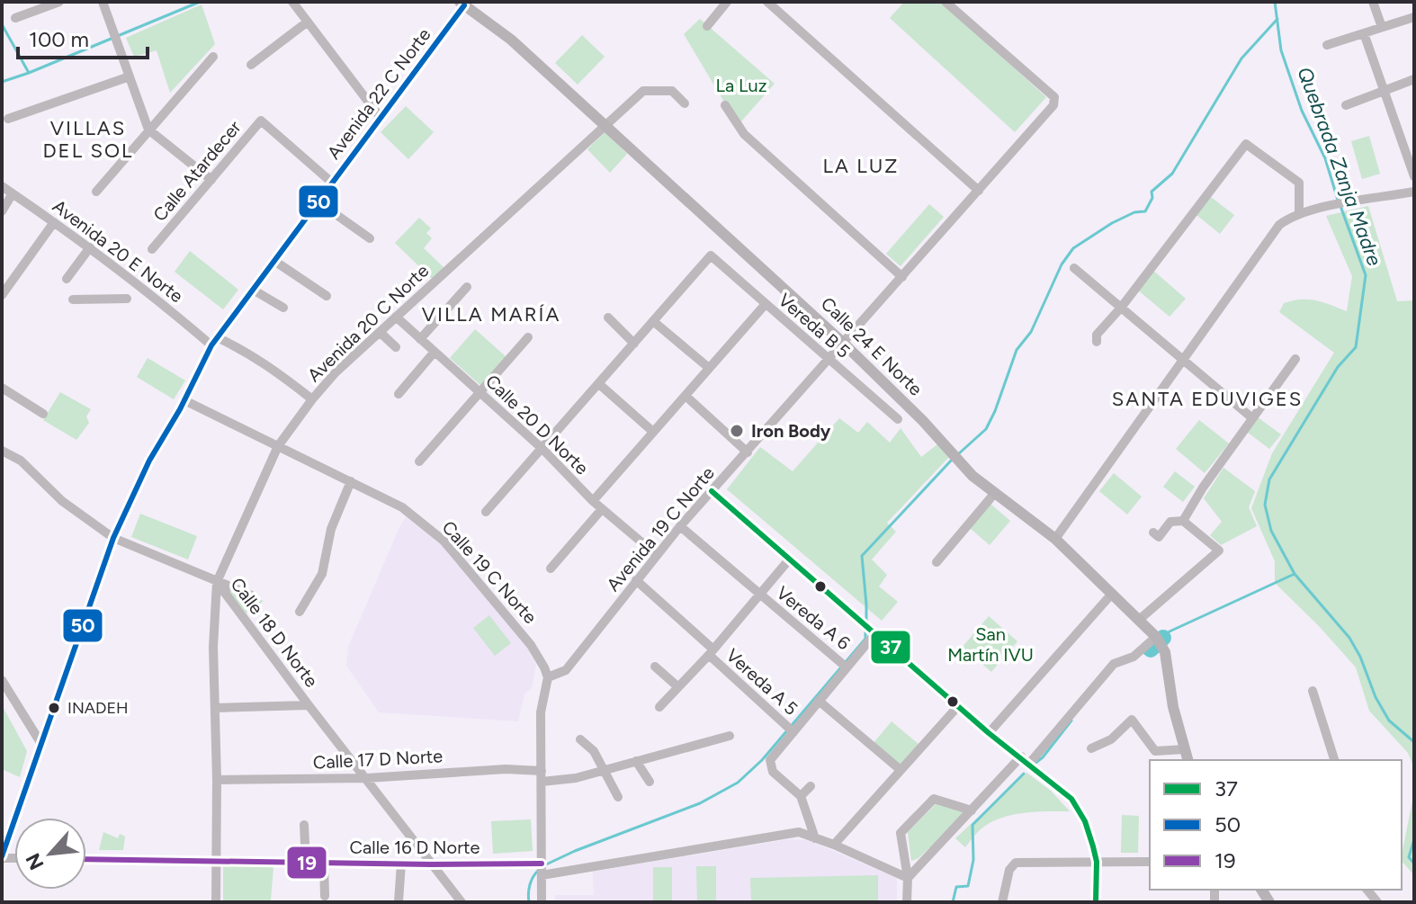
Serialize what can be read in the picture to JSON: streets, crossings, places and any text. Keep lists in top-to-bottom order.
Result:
{
  "streets": {
    "main road": ["Calle 24 E Norte"],
    "street": [
      "Avenida 22 C Norte",
      "Calle Atardecer",
      "Avenida 20 E Norte",
      "Avenida 20 C Norte",
      "Vereda B 5",
      "Calle 20 D Norte",
      "Avenida 19 C Norte",
      "Calle 19 C Norte",
      "Vereda A 6",
      "Calle 18 D Norte",
      "Vereda A 5",
      "Calle 17 D Norte",
      "Calle 16 D Norte"
    ]
  },
  "crossings": [
    ["Avenida 22 C Norte", "Calle Atardecer"],
    ["Avenida 22 C Norte", "Avenida 20 E Norte"],
    ["Avenida 22 C Norte", "Calle 24 E Norte"],
    ["Avenida 22 C Norte", "Calle 19 C Norte"],
    ["Avenida 22 C Norte", "Calle 18 D Norte"],
    ["Avenida 20 E Norte", "Avenida 20 C Norte"],
    ["Avenida 20 C Norte", "Calle 24 E Norte"],
    ["Avenida 20 C Norte", "Calle 20 D Norte"],
    ["Avenida 20 C Norte", "Calle 19 C Norte"],
    ["Avenida 20 C Norte", "Calle 18 D Norte"],
    ["Avenida 20 C Norte", "Calle 17 D Norte"],
    ["Avenida 20 C Norte", "Calle 16 D Norte"],
    ["Vereda B 5", "Avenida 19 C Norte"],
    ["Calle 24 E Norte", "Avenida 19 C Norte"],
    ["Calle 20 D Norte", "Avenida 19 C Norte"],
    ["Avenida 19 C Norte", "Calle 19 C Norte"],
    ["Avenida 19 C Norte", "Vereda A 6"],
    ["Avenida 19 C Norte", "Vereda A 5"],
    ["Calle 18 D Norte", "Calle 17 D Norte"],
    ["Calle 18 D Norte", "Calle 16 D Norte"]
  ],
  "districts": [
    "VILLAS DEL SOL",
    "LA LUZ",
    "VILLA MARÍA",
    "SANTA EDUVIGES"
  ],
  "water": ["Quebrada Zanja Madre"],
  "parks": ["La Luz", "San Martín IVU"],
  "places": ["Iron Body", "INADEH"],
  "lines": ["transit line 50", "transit line 37", "transit line 19"],
  "legend": ["37", "50", "19"],
  "scale_bar": "100 m",
  "north": "bottom left"
}
